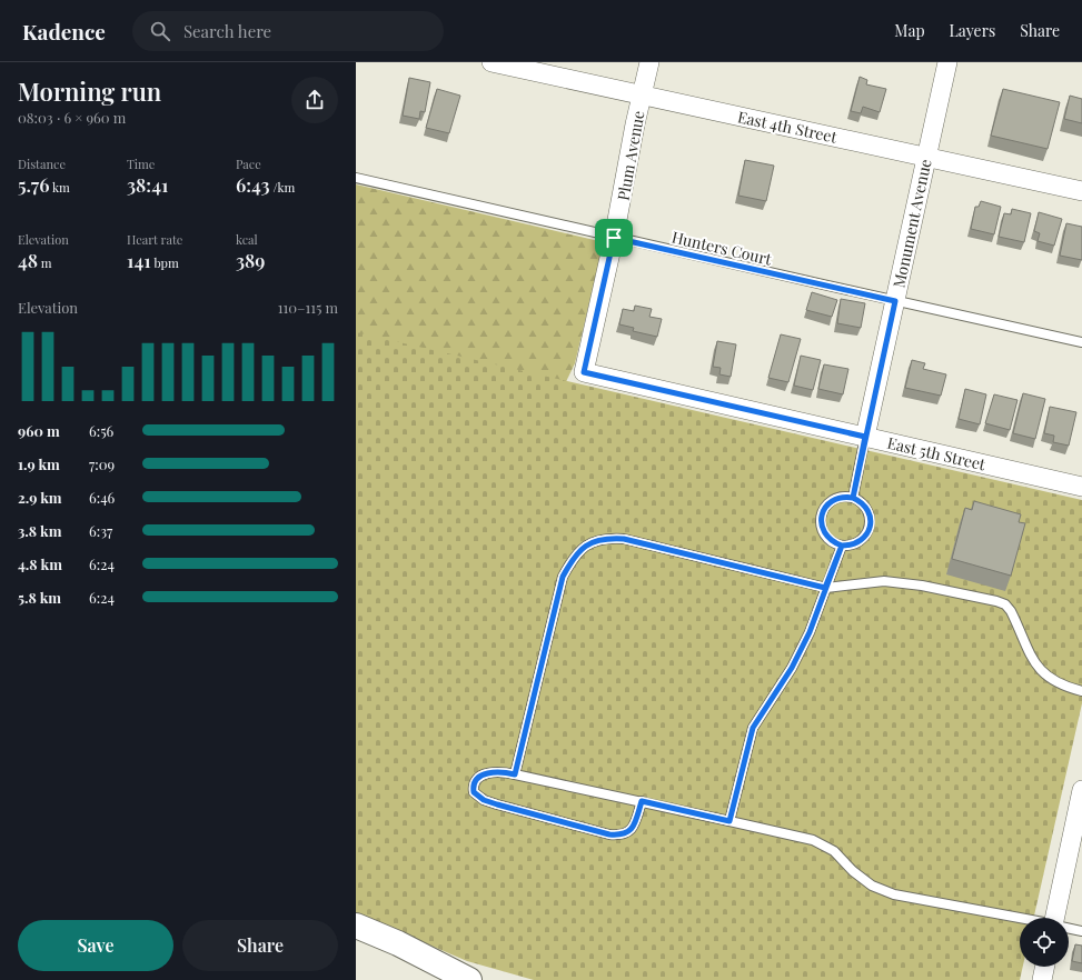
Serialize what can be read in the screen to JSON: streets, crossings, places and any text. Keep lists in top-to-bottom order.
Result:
{
  "streets": {
    "street": [
      "East 4th Street",
      "Plum Avenue",
      "Monument Avenue",
      "East 5th Street"
    ],
    "lane": ["Hunters Court"]
  },
  "crossings": [
    ["East 4th Street", "Plum Avenue"],
    ["East 4th Street", "Monument Avenue"],
    ["Plum Avenue", "Hunters Court"],
    ["Plum Avenue", "East 5th Street"],
    ["Monument Avenue", "Hunters Court"],
    ["Monument Avenue", "East 5th Street"]
  ],
  "page": {
    "header": "Kadence",
    "search": "Search here",
    "nav": ["Map", "Layers", "Share"],
    "heading": ["Morning run", "08:03 · 6 × 960 m"],
    "stats": [
      ["Distance", "5.76 km"],
      ["Time", "38:41"],
      ["Pace", "6:43 /km"],
      ["Elevation", "48 m"],
      ["Heart rate", "141 bpm"],
      ["kcal", "389"]
    ],
    "chart": ["Elevation", "110–115 m"],
    "list": [
      {
        "name": "960 m",
        "note": "6:56"
      },
      {
        "name": "1.9 km",
        "note": "7:09"
      },
      {
        "name": "2.9 km",
        "note": "6:46"
      },
      {
        "name": "3.8 km",
        "note": "6:37"
      },
      {
        "name": "4.8 km",
        "note": "6:24"
      },
      {
        "name": "5.8 km",
        "note": "6:24"
      }
    ],
    "buttons": ["Save", "Share"]
  }
}
